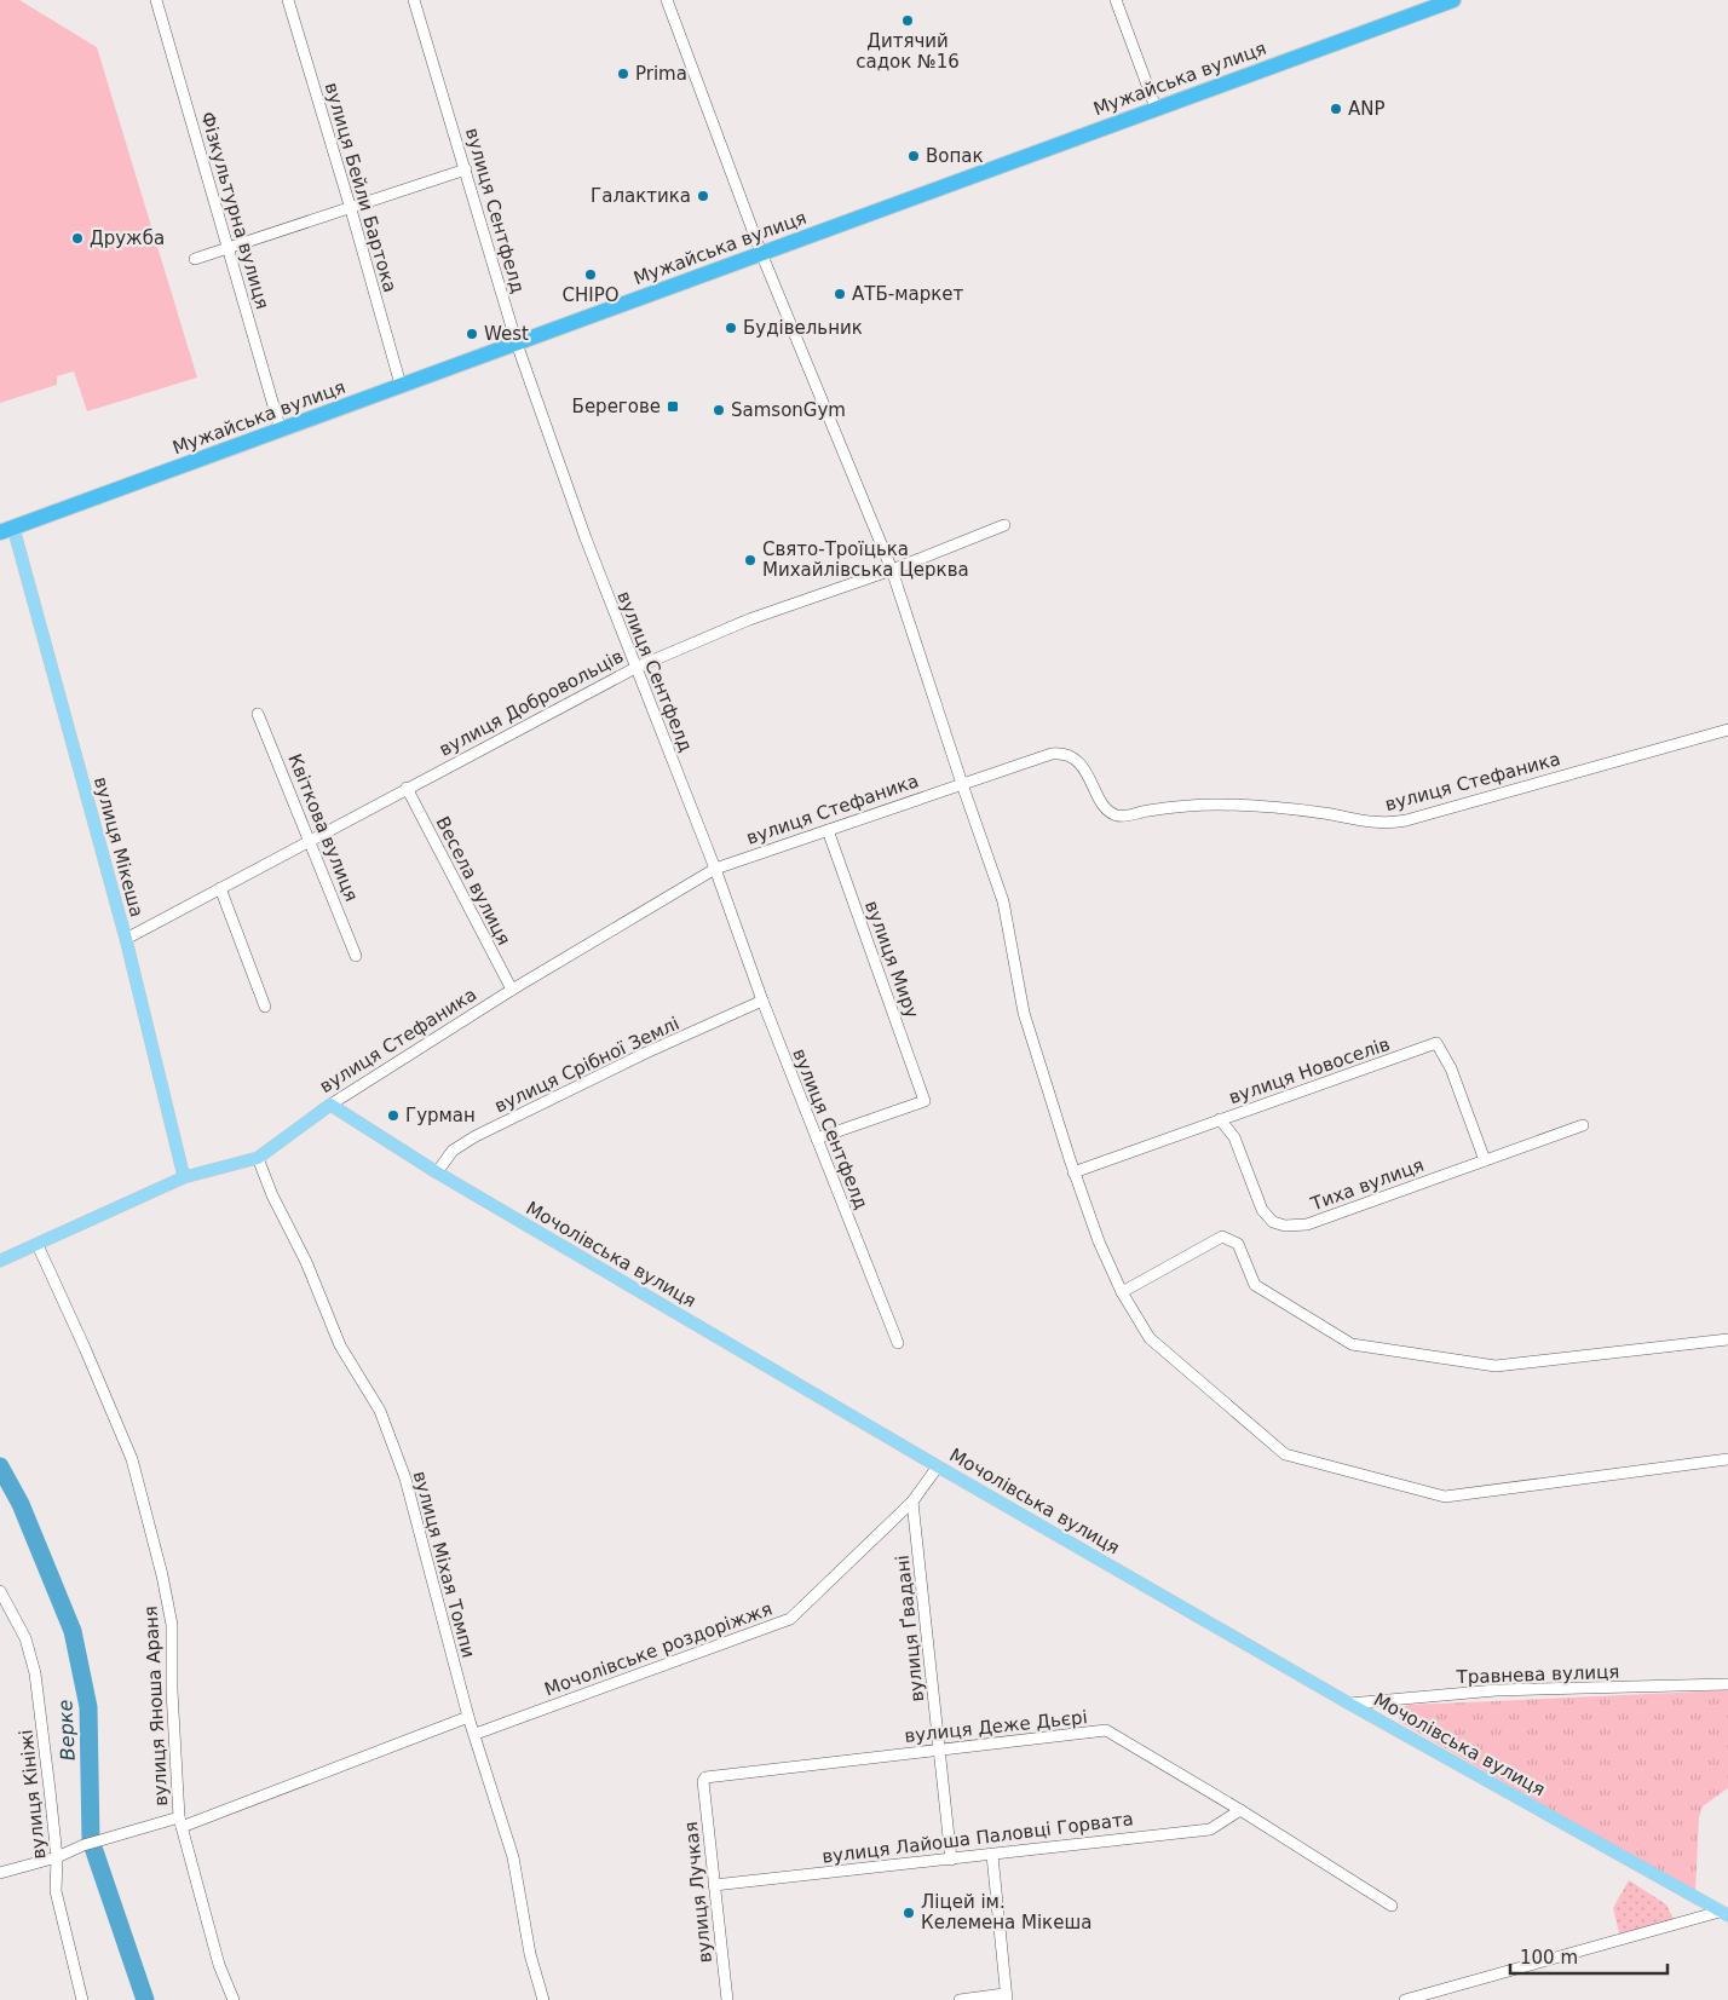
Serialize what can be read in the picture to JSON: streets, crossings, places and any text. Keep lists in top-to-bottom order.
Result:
{
  "streets": {
    "highway": ["Мужайська вулиця"],
    "main road": ["вулиця Стефаника", "вулиця Мікеша", "Мочолівська вулиця"],
    "street": [
      "вулиця Бейли Бартока",
      "Фізкультурна вулиця",
      "вулиця Сентфелд",
      "вулиця Добровольців",
      "Квіткова вулиця",
      "Весела вулиця",
      "вулиця Миру",
      "вулиця Срібної Землі",
      "вулиця Новоселів",
      "Тиха вулиця",
      "вулиця Міхая Томпи",
      "вулиця Ґвадані",
      "Мочолівське роздоріжжя",
      "Травнева вулиця",
      "вулиця Яноша Араня",
      "вулиця Деже Дьєрі",
      "вулиця Кініжі",
      "вулиця Лайоша Паловці Горвата",
      "вулиця Лучкая"
    ]
  },
  "crossings": [
    ["Мужайська вулиця", "вулиця Бейли Бартока"],
    ["Мужайська вулиця", "Фізкультурна вулиця"],
    ["Мужайська вулиця", "вулиця Сентфелд"],
    ["Мужайська вулиця", "вулиця Мікеша"],
    ["вулиця Сентфелд", "вулиця Добровольців"],
    ["вулиця Сентфелд", "вулиця Стефаника"],
    ["вулиця Сентфелд", "вулиця Миру"],
    ["вулиця Сентфелд", "вулиця Срібної Землі"],
    ["вулиця Добровольців", "Квіткова вулиця"],
    ["вулиця Добровольців", "вулиця Мікеша"],
    ["вулиця Добровольців", "Весела вулиця"],
    ["вулиця Стефаника", "вулиця Мікеша"],
    ["вулиця Стефаника", "Весела вулиця"],
    ["вулиця Стефаника", "вулиця Миру"],
    ["вулиця Стефаника", "Мочолівська вулиця"],
    ["вулиця Стефаника", "вулиця Міхая Томпи"],
    ["вулиця Стефаника", "вулиця Яноша Араня"],
    ["вулиця Срібної Землі", "Мочолівська вулиця"],
    ["вулиця Новоселів", "Тиха вулиця"],
    ["Мочолівська вулиця", "Мочолівське роздоріжжя"],
    ["Мочолівська вулиця", "Травнева вулиця"],
    ["вулиця Міхая Томпи", "Мочолівське роздоріжжя"],
    ["вулиця Ґвадані", "Мочолівське роздоріжжя"],
    ["вулиця Ґвадані", "вулиця Деже Дьєрі"],
    ["вулиця Ґвадані", "вулиця Лайоша Паловці Горвата"],
    ["вулиця Деже Дьєрі", "вулиця Лайоша Паловці Горвата"],
    ["вулиця Деже Дьєрі", "вулиця Лучкая"],
    ["вулиця Лайоша Паловці Горвата", "вулиця Лучкая"]
  ],
  "water": ["Верке"],
  "places": {
    "other": [
      "Дитячий садок №16",
      "Prima",
      "ANP",
      "Вопак",
      "Галактика",
      "Дружба",
      "CHIPO",
      "АТБ-маркет",
      "Будівельник",
      "West",
      "SamsonGym",
      "Свято-Троїцька Михайлівська Церква",
      "Гурман",
      "Ліцей ім. Келемена Мікеша"
    ],
    "transit": ["Берегове"]
  },
  "scale_bar": "100 m"
}
